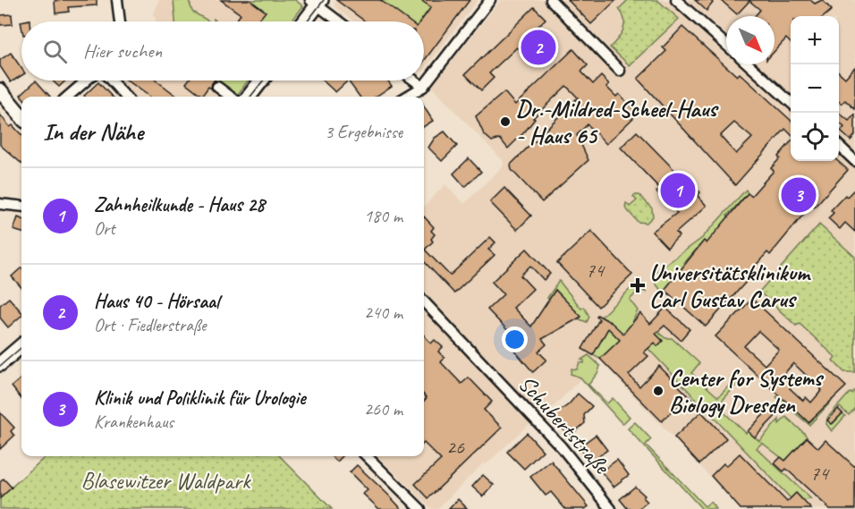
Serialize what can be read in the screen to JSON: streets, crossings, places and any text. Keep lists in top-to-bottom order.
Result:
{
  "streets": {
    "street": ["Schubertstraße"]
  },
  "parks": ["Blasewitzer Waldpark"],
  "places": {
    "other": ["Dr.-Mildred-Scheel-Haus - Haus 65", "Center for Systems Biology Dresden"],
    "health": ["Universitätsklinikum Carl Gustav Carus"]
  },
  "house_numbers": ["74", "26", "74"],
  "north": "bottom right",
  "page": {
    "map_buttons": ["+", "−"],
    "search": "Hier suchen",
    "pins": ["2", "1", "3"],
    "heading": ["In der Nähe", "3 Ergebnisse"],
    "list": [
      {
        "mark": "1",
        "name": "Zahnheilkunde - Haus 28",
        "note": "Ort",
        "value": "180 m"
      },
      {
        "mark": "2",
        "name": "Haus 40 - Hörsaal",
        "note": "Ort · Fiedlerstraße",
        "value": "240 m"
      },
      {
        "mark": "3",
        "name": "Klinik und Poliklinik für Urologie",
        "note": "Krankenhaus",
        "value": "260 m"
      }
    ]
  }
}
